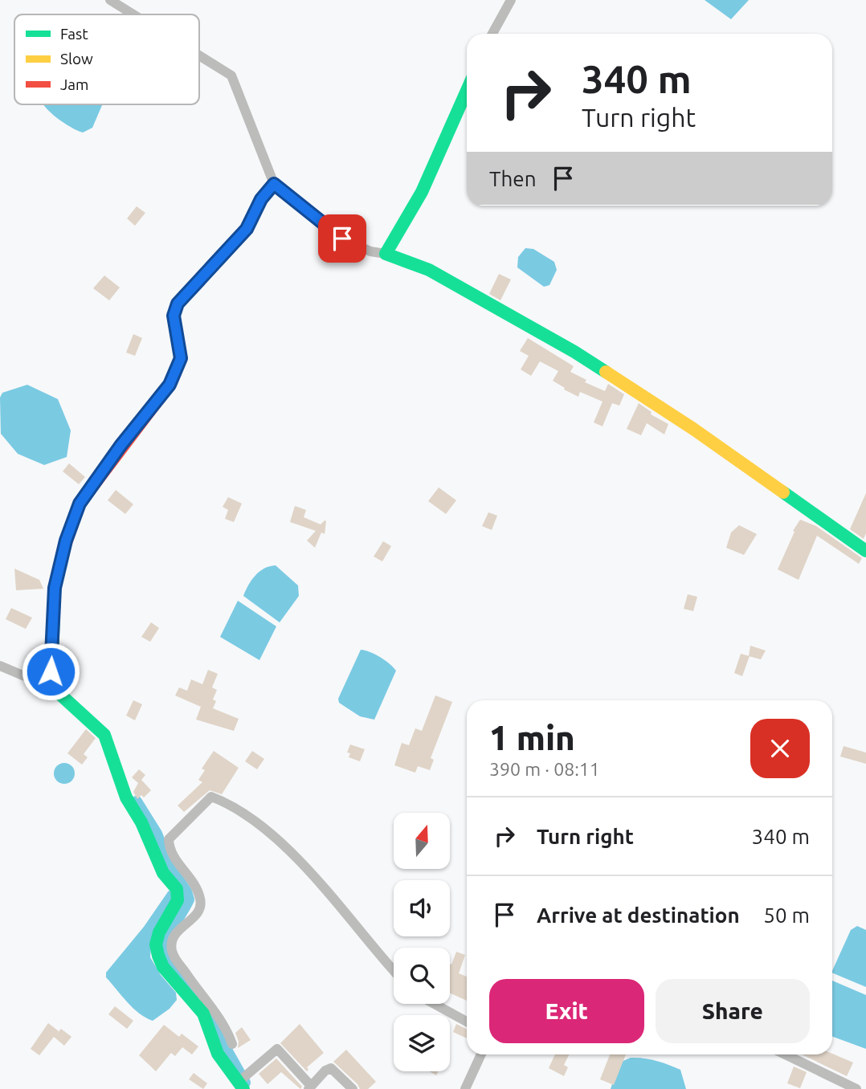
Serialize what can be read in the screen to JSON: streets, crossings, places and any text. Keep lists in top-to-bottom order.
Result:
{
  "legend": ["Fast", "Slow", "Jam"],
  "north": "top",
  "page": {
    "turn": ["340 m", "Turn right"],
    "then": "Then",
    "heading": ["1 min", "390 m · 08:11"],
    "list": [
      {
        "name": "Turn right",
        "value": "340 m"
      },
      {
        "name": "Arrive at destination",
        "value": "50 m"
      }
    ],
    "buttons": ["Exit", "Share"]
  }
}
